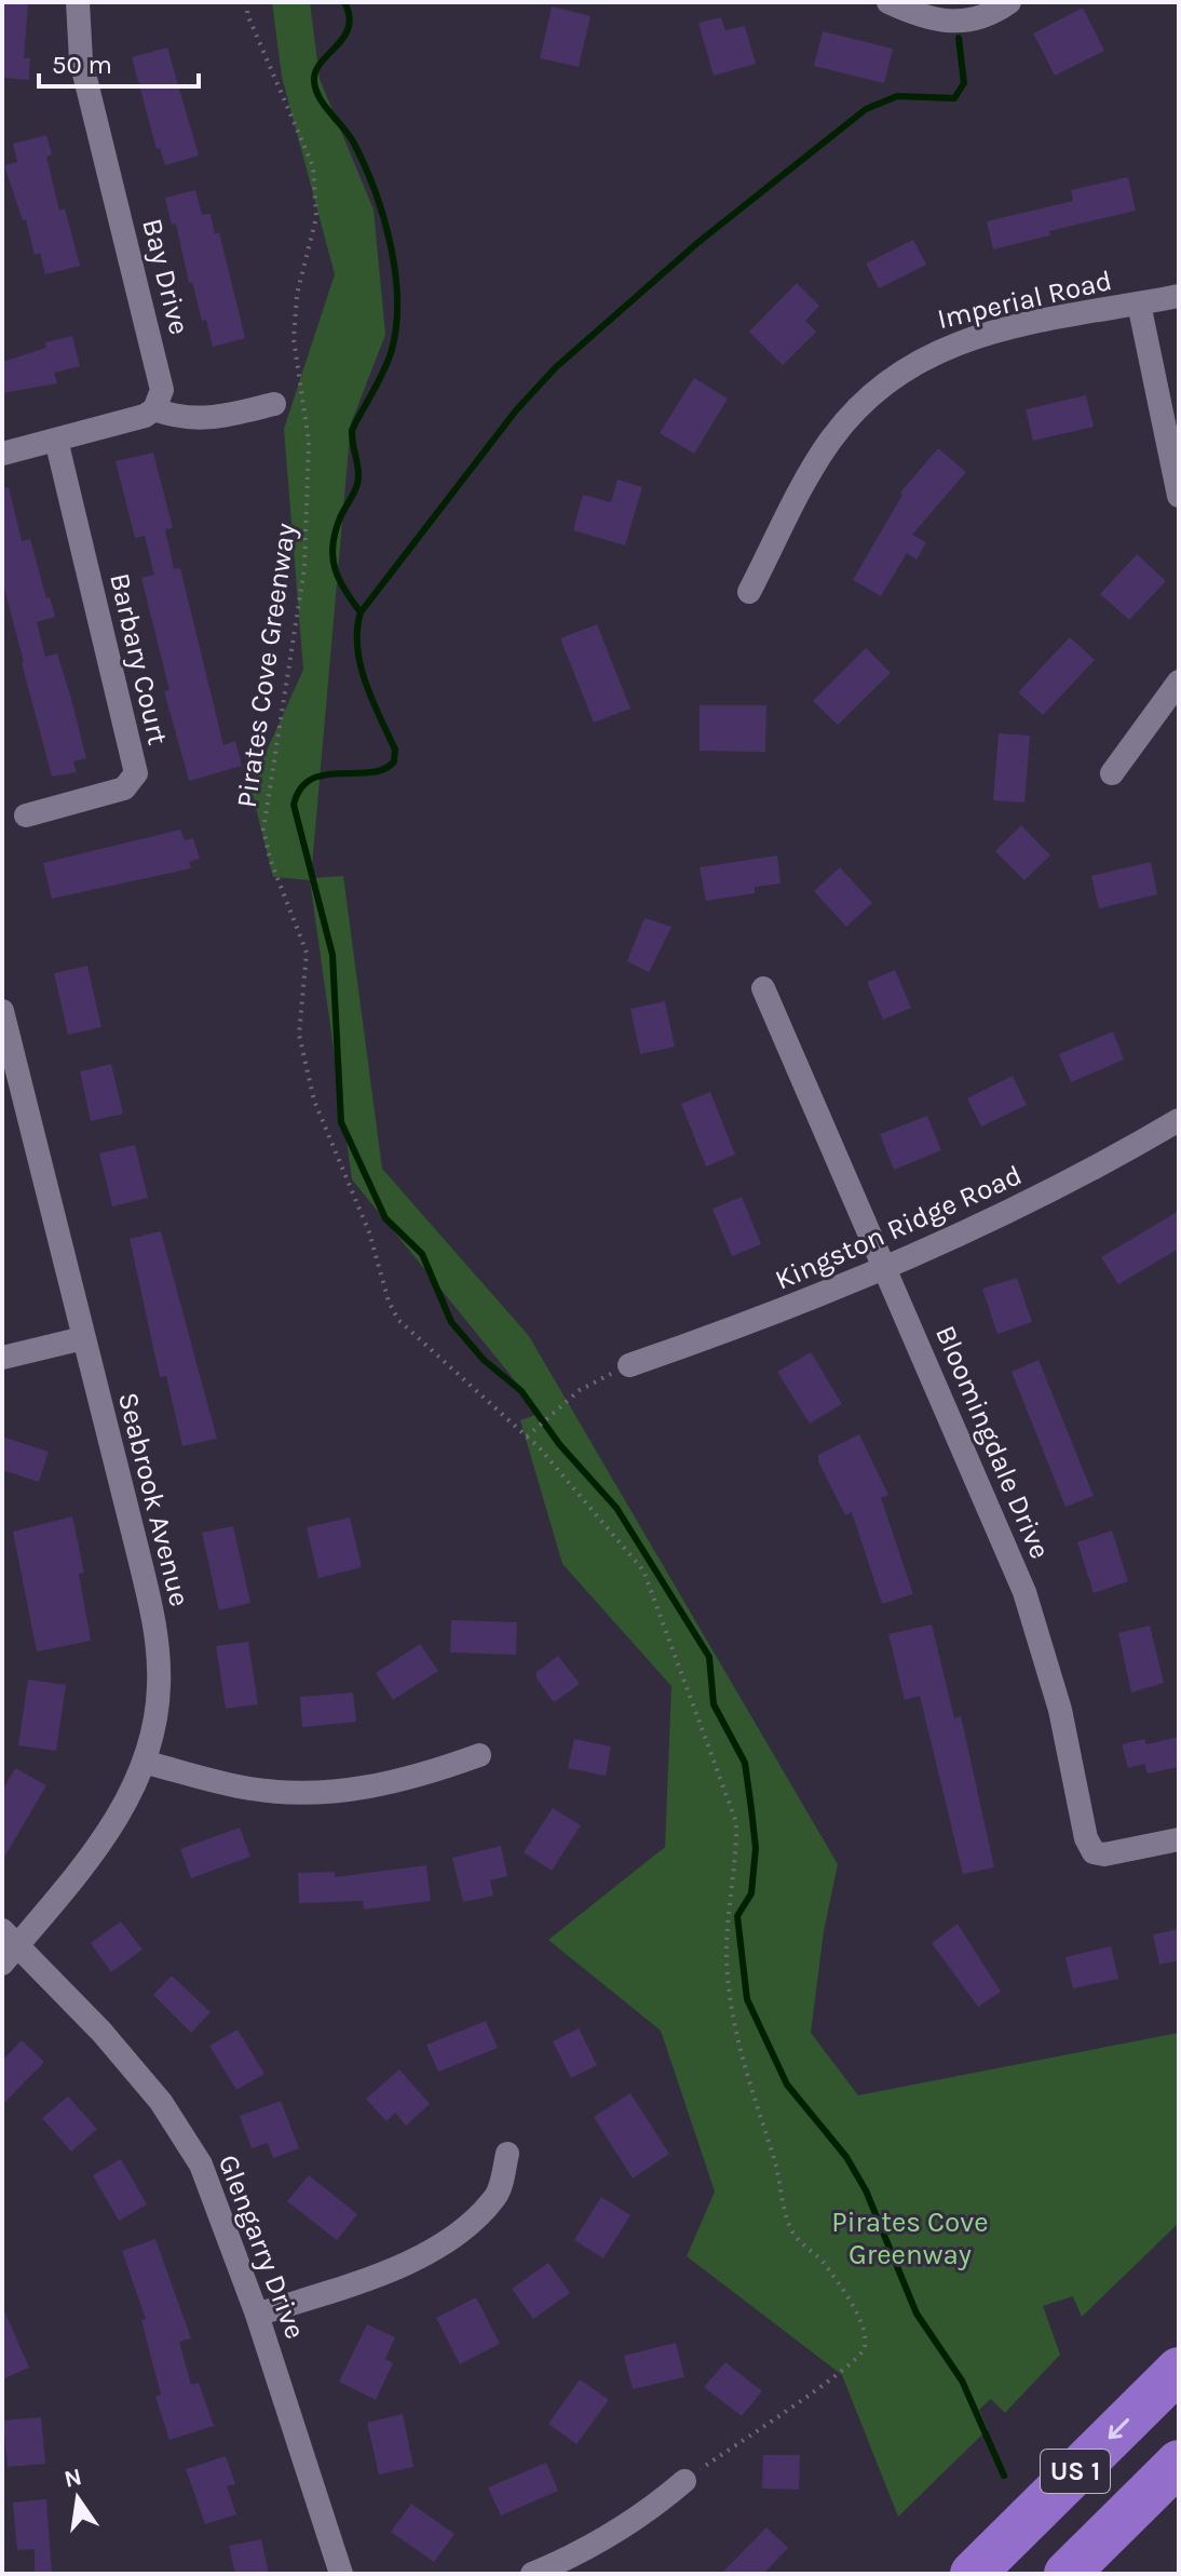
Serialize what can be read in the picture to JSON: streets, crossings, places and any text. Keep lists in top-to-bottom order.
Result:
{
  "streets": {
    "highway": ["US 1"],
    "street": [
      "Bay Drive",
      "Imperial Road",
      "Barbary Court",
      "Kingston Ridge Road",
      "Bloomingdale Drive",
      "Seabrook Avenue",
      "Glengarry Drive"
    ],
    "path": ["Pirates Cove Greenway"]
  },
  "crossings": [
    ["Kingston Ridge Road", "Bloomingdale Drive"],
    ["Seabrook Avenue", "Glengarry Drive"]
  ],
  "parks": ["Pirates Cove Greenway"],
  "scale_bar": "50 m",
  "north": "top"
}
